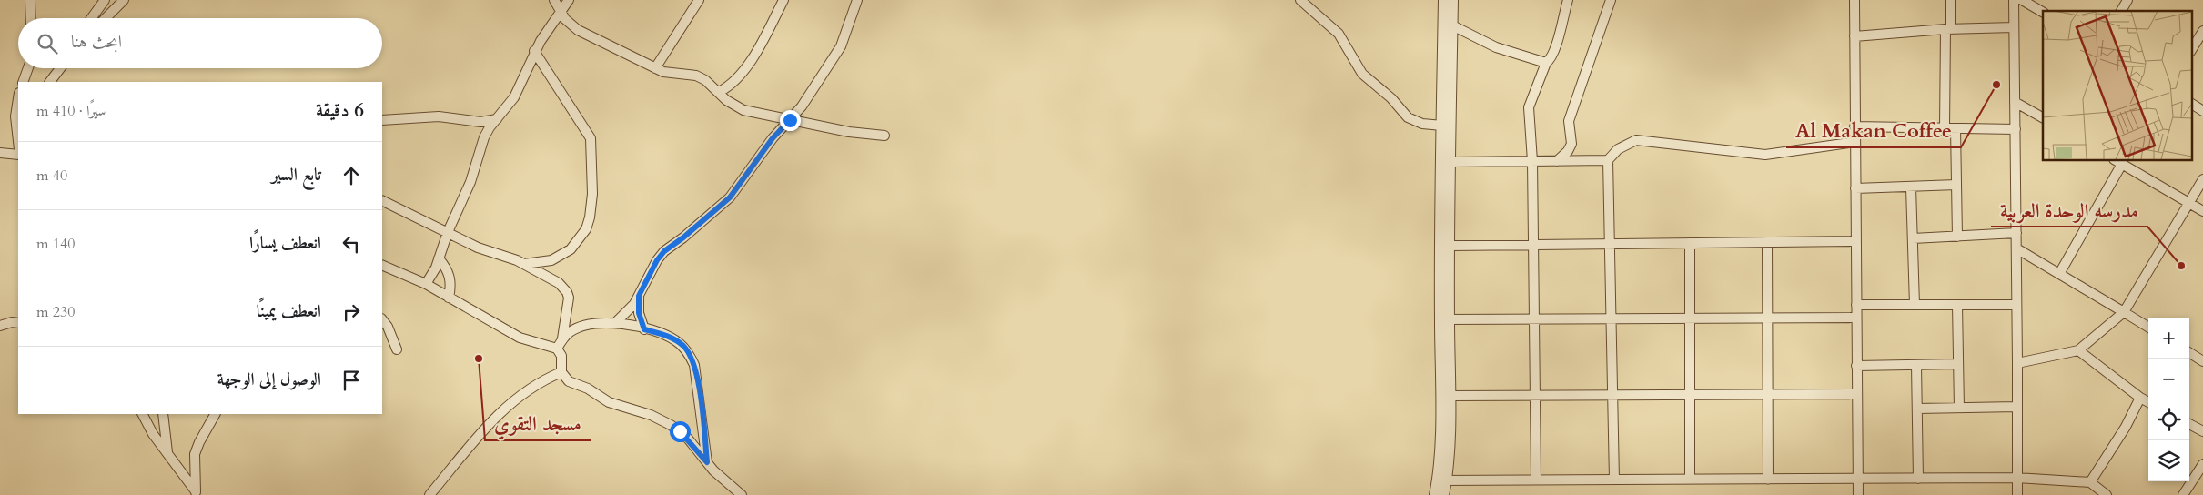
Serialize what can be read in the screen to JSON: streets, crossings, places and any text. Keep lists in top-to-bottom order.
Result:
{
  "places": ["Al Makan Coffee", "مدرسه الوحدة العربية", "مسجد التقوي"],
  "page": {
    "search": "ابحث هنا",
    "heading": ["6 دقيقة", "سيرًا · 410 m"],
    "list": [
      ["تابع السير", "40 m"],
      ["انعطف يسارًا", "140 m"],
      ["انعطف يمينًا", "230 m"],
      "الوصول إلى الوجهة"
    ],
    "map_buttons": ["+", "−"]
  }
}
